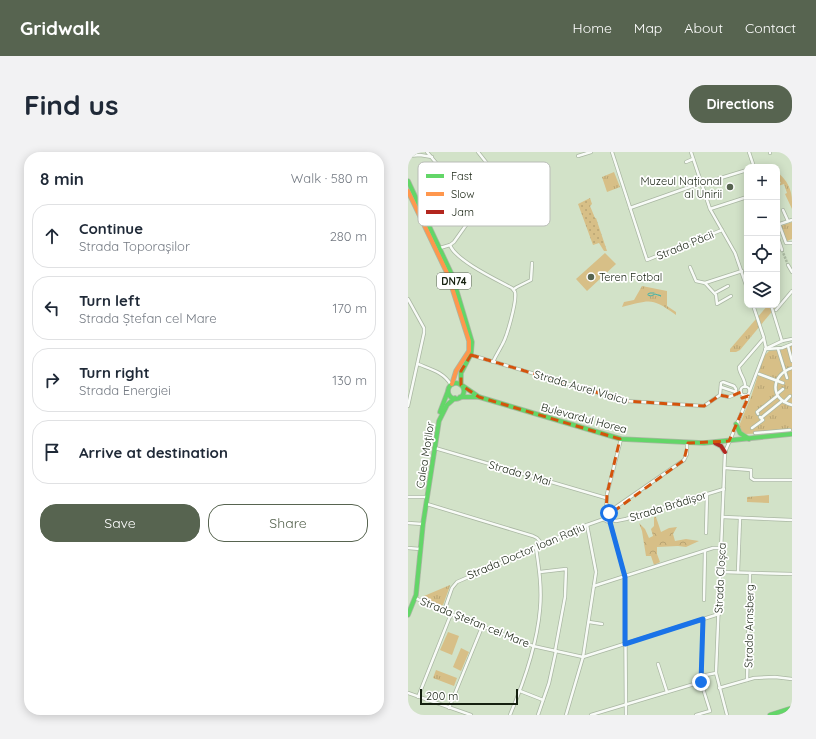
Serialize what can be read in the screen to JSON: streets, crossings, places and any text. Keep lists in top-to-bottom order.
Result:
{
  "streets": {
    "main road": ["DN74", "Bulevardul Horea", "Calea Moților"],
    "street": [
      "Strada Păcii",
      "Strada Aurel Vlaicu",
      "Strada 9 Mai",
      "Strada Brădișor",
      "Strada Doctor Ioan Rațiu",
      "Strada Cloșca",
      "Strada Ștefan cel Mare",
      "Strada Arnsberg"
    ]
  },
  "crossings": [
    ["DN74", "Strada Aurel Vlaicu"],
    ["DN74", "Calea Moților"],
    ["Strada Aurel Vlaicu", "Calea Moților"],
    ["Strada Aurel Vlaicu", "Strada Cloșca"],
    ["Bulevardul Horea", "Strada Cloșca"],
    ["Calea Moților", "Strada 9 Mai"],
    ["Calea Moților", "Strada Ștefan cel Mare"],
    ["Strada Brădișor", "Strada Doctor Ioan Rațiu"],
    ["Strada Brădișor", "Strada Cloșca"],
    ["Strada Doctor Ioan Rațiu", "Strada Ștefan cel Mare"],
    ["Strada Cloșca", "Strada Ștefan cel Mare"],
    ["Strada Cloșca", "Strada Arnsberg"]
  ],
  "places": ["Muzeul Național al Unirii", "Teren Fotbal"],
  "legend": ["Fast", "Slow", "Jam"],
  "scale_bar": "200 m",
  "page": {
    "header": "Gridwalk",
    "nav": [
      "Home",
      "Map",
      "About",
      "Contact"
    ],
    "buttons": [
      "Directions",
      ["Save", "Share"]
    ],
    "title": "Find us",
    "heading": ["8 min", "Walk · 580 m"],
    "map_buttons": ["+", "−"],
    "list": [
      ["Continue", "Strada Toporașilor", "280 m"],
      ["Turn left", "Strada Ștefan cel Mare", "170 m"],
      ["Turn right", "Strada Energiei", "130 m"],
      "Arrive at destination"
    ],
    "scale": "200 m"
  }
}
